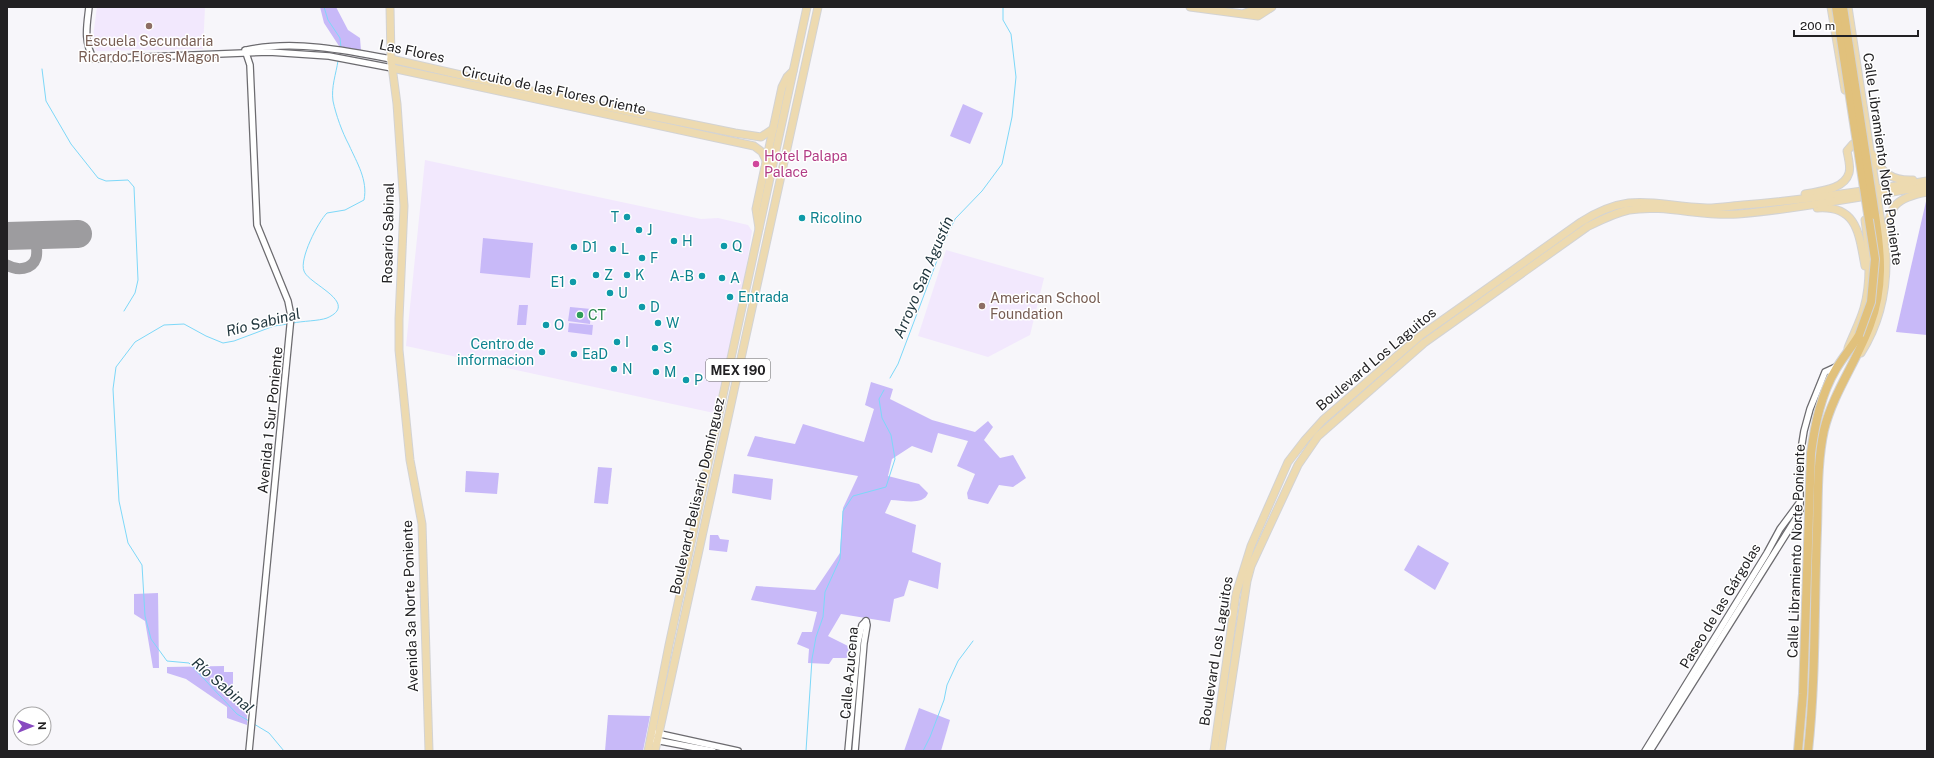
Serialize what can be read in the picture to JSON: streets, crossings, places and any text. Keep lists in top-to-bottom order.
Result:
{
  "streets": {
    "highway": ["Calle Libramiento Norte Poniente"],
    "main road": [
      "Las Flores",
      "Circuito de las Flores Oriente",
      "Rosario Sabinal",
      "Boulevard Los Laguitos",
      "MEX 190",
      "Boulevard Belisario Domínguez",
      "Avenida 3a Norte Poniente"
    ],
    "street": ["Avenida 1 Sur Poniente", "Paseo de las Gárgolas", "Calle Azucena"]
  },
  "crossings": [
    ["Las Flores", "Rosario Sabinal"],
    ["Circuito de las Flores Oriente", "Rosario Sabinal"],
    ["Circuito de las Flores Oriente", "Avenida 1 Sur Poniente"],
    ["Calle Libramiento Norte Poniente", "Boulevard Los Laguitos"],
    ["Rosario Sabinal", "Avenida 3a Norte Poniente"],
    ["MEX 190", "Boulevard Belisario Domínguez"]
  ],
  "water": ["Arroyo San Agustín", "Río Sabinal"],
  "places": [
    "Escuela Secundaria Ricardo Flores Magon",
    "Hotel Palapa Palace",
    "T",
    "Ricolino",
    "J",
    "H",
    "Q",
    "D1",
    "L",
    "F",
    "Z",
    "K",
    "A-B",
    "A",
    "E1",
    "U",
    "Entrada",
    "American School Foundation",
    "D",
    "CT",
    "W",
    "O",
    "I",
    "S",
    "Centro de informacion",
    "EaD",
    "N",
    "M",
    "P"
  ],
  "scale_bar": "200 m",
  "north": "right"
}
